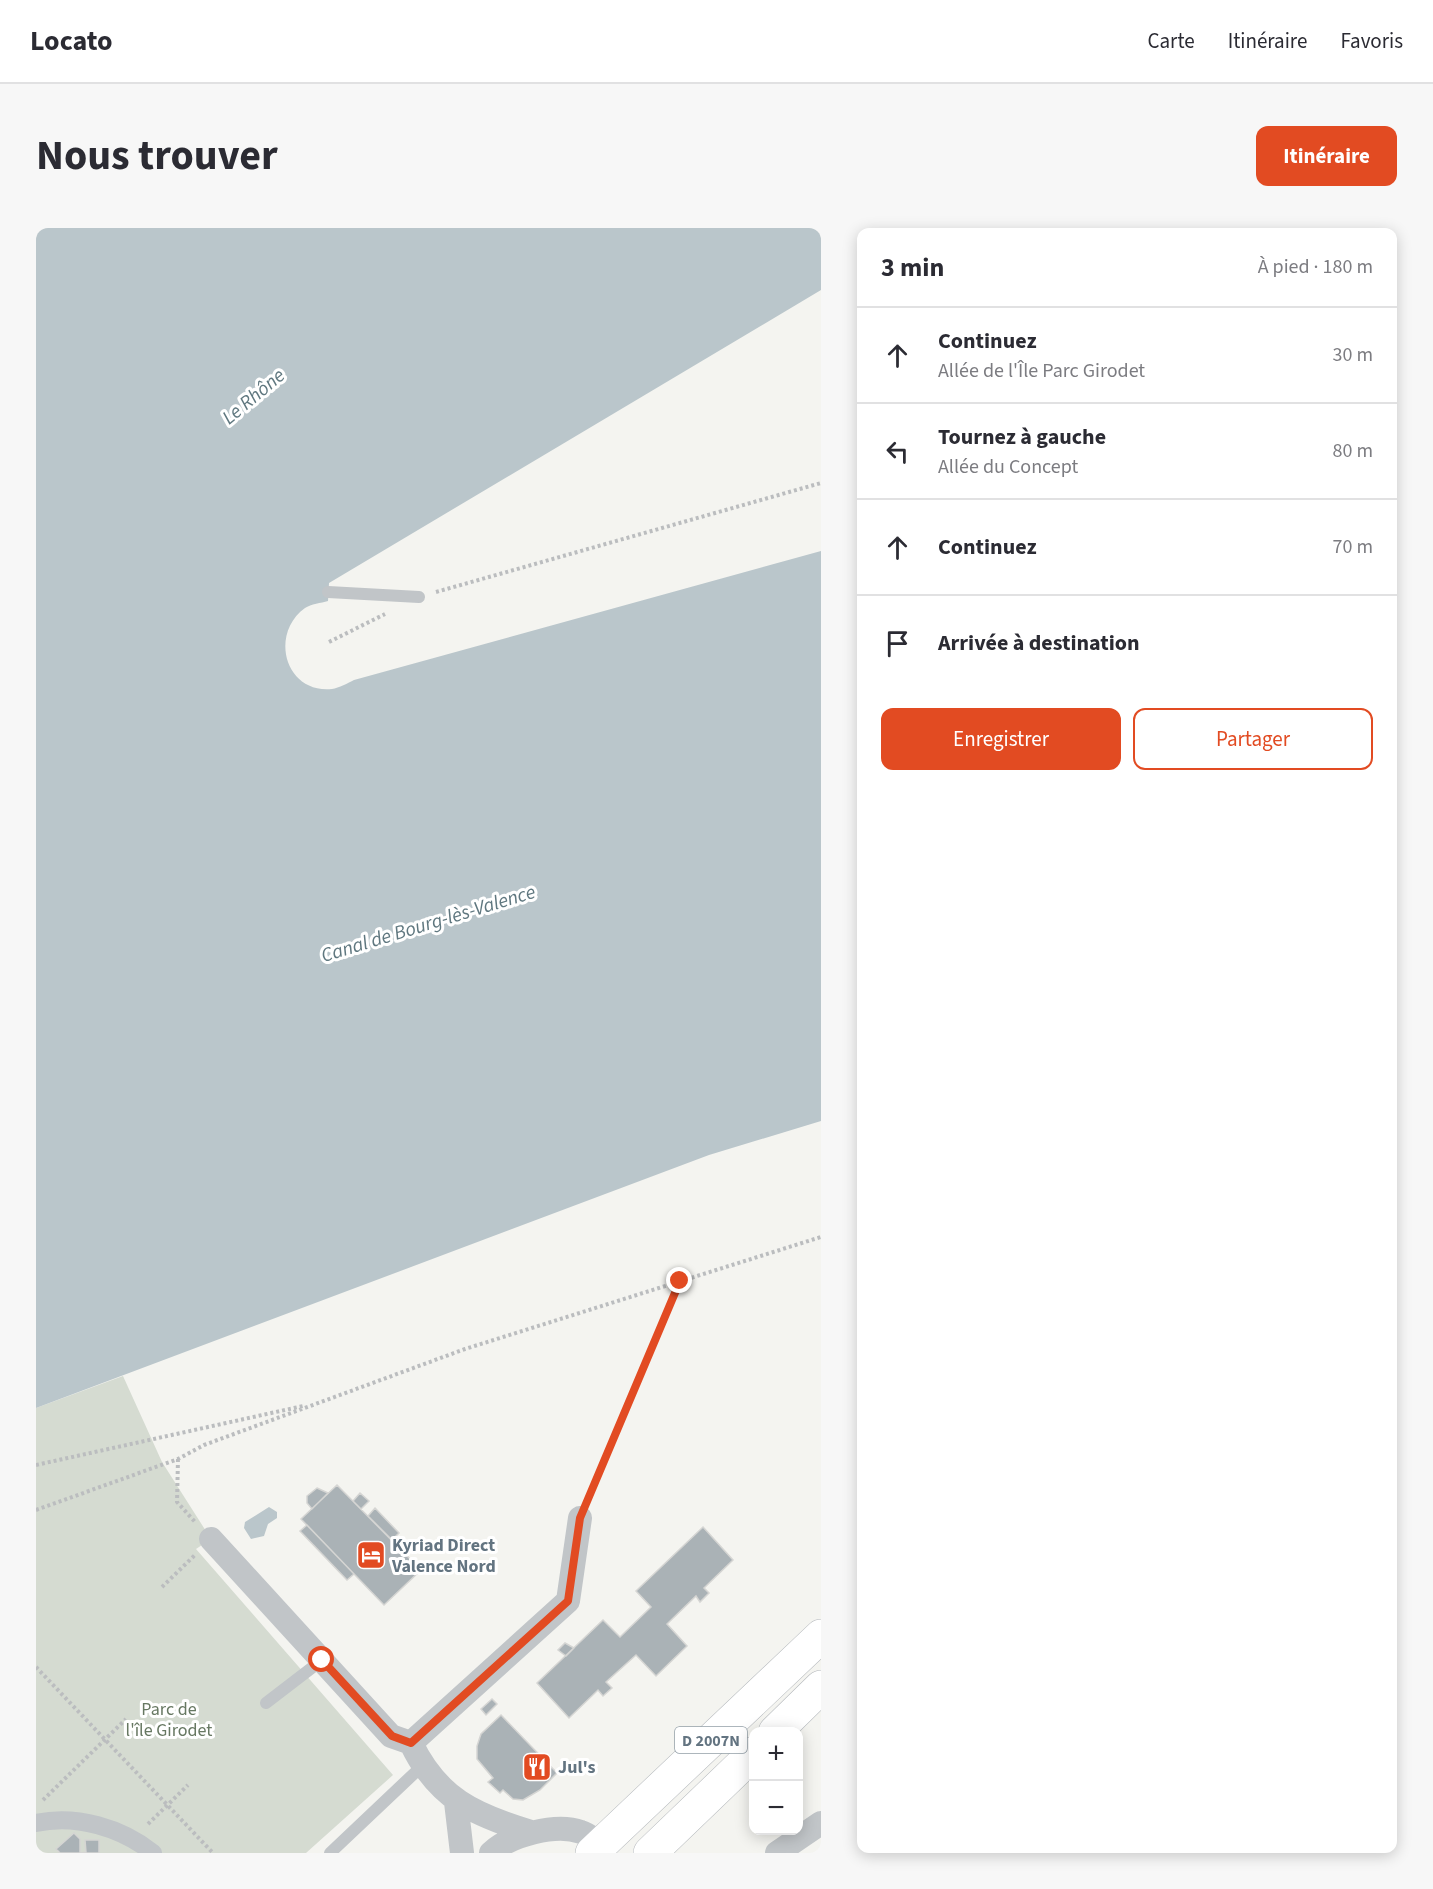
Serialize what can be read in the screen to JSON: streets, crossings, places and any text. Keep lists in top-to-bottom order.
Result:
{
  "streets": {
    "main road": ["D 2007N"]
  },
  "water": ["Le Rhône", "Canal de Bourg-lès-Valence"],
  "parks": ["Parc de l'île Girodet"],
  "places": {
    "hotel": ["Kyriad Direct Valence Nord"],
    "restaurant": ["Jul's"]
  },
  "page": {
    "header": "Locato",
    "nav": ["Carte", "Itinéraire", "Favoris"],
    "title": "Nous trouver",
    "buttons": [
      "Itinéraire",
      ["Enregistrer", "Partager"]
    ],
    "heading": ["3 min", "À pied · 180 m"],
    "list": [
      ["Continuez", "Allée de l'Île Parc Girodet", "30 m"],
      ["Tournez à gauche", "Allée du Concept", "80 m"],
      ["Continuez", "70 m"],
      "Arrivée à destination"
    ],
    "map_buttons": ["+", "−"]
  }
}
